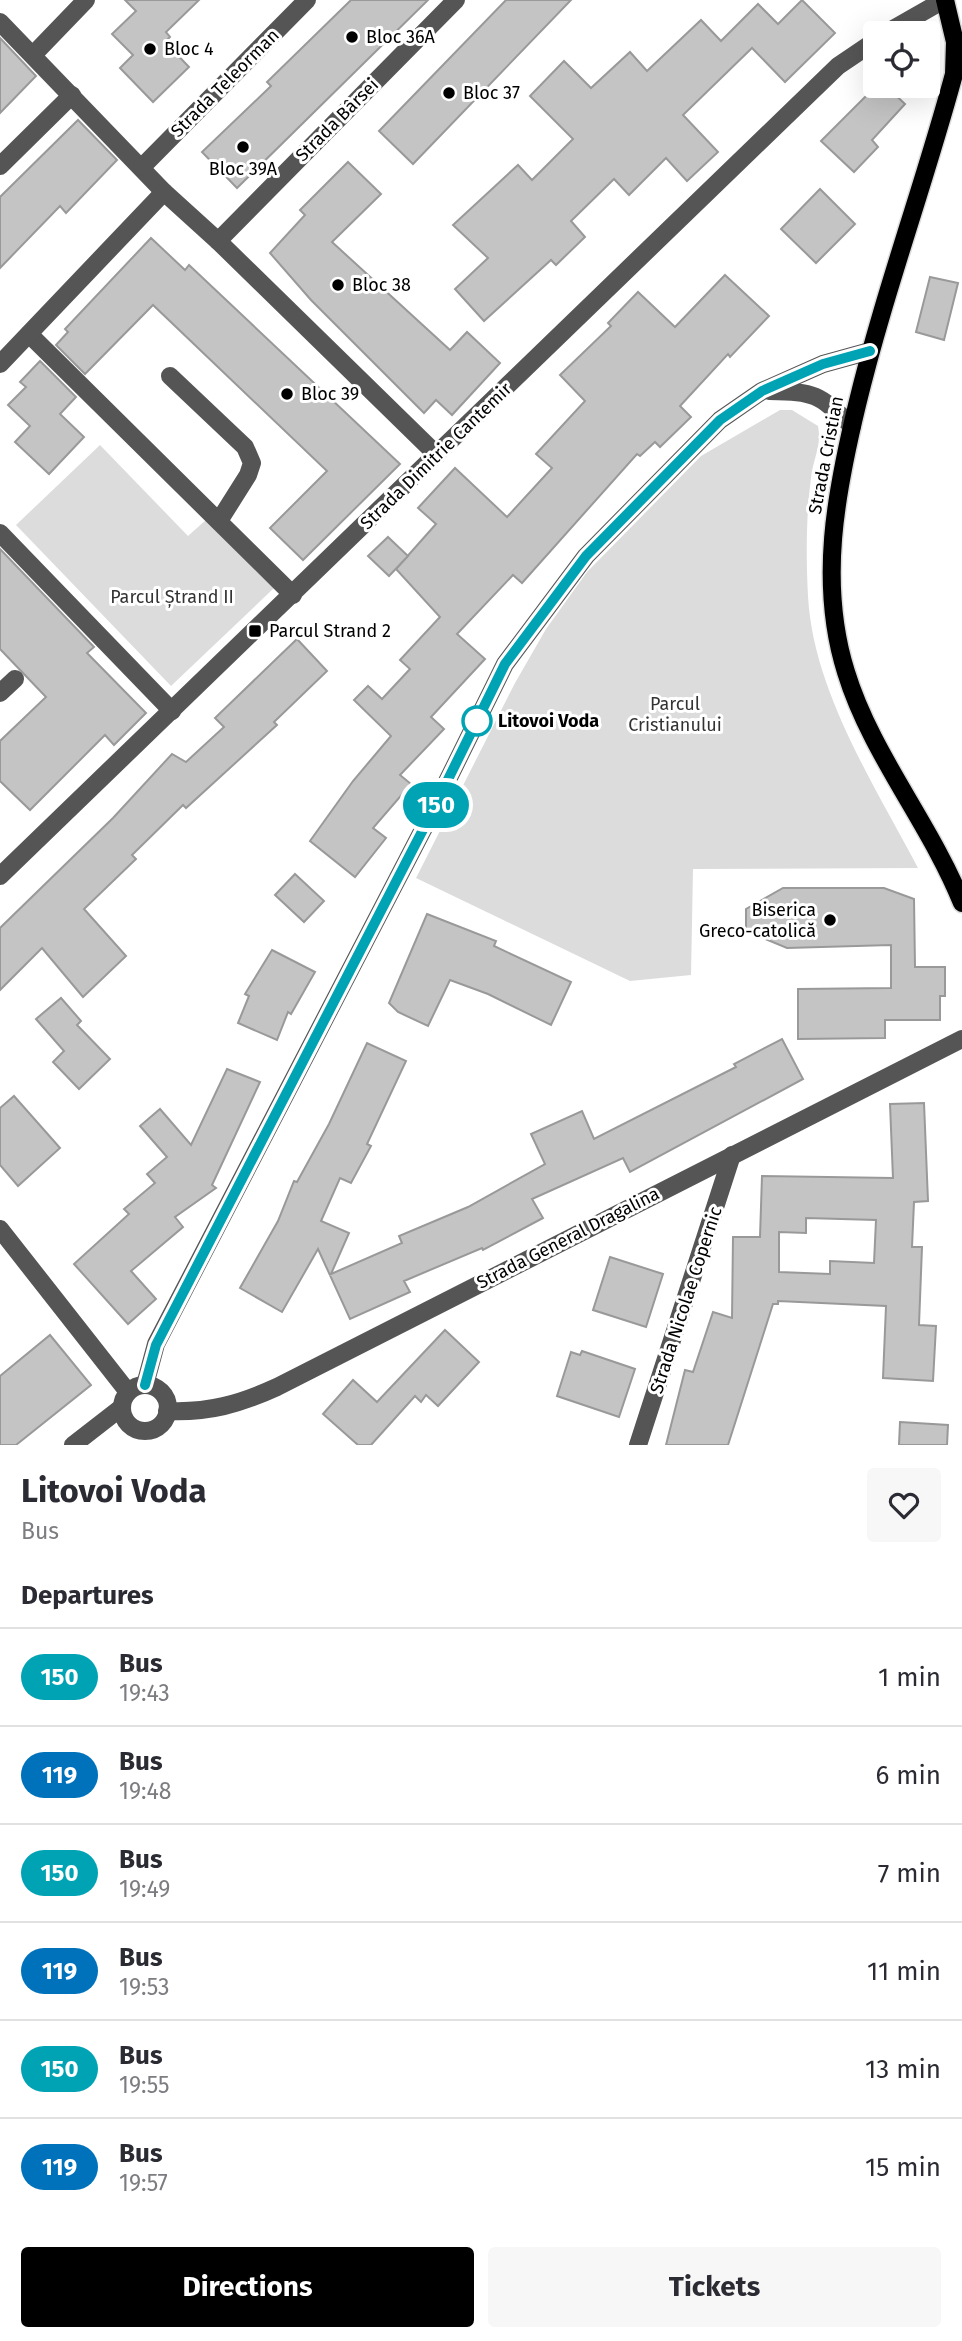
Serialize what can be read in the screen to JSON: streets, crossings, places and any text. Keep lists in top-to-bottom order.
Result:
{
  "streets": {
    "main road": ["Strada Cristian"],
    "street": [
      "Strada Teleorman",
      "Strada Bârsei",
      "Strada Dimitrie Cantemir",
      "Strada General Dragalina",
      "Strada Nicolae Copernic"
    ]
  },
  "crossings": [
    ["Strada General Dragalina", "Strada Nicolae Copernic"]
  ],
  "parks": ["Parcul Ștrand II", "Parcul Cristianului"],
  "places": {
    "other": [
      "Bloc 36A",
      "Bloc 4",
      "Bloc 37",
      "Bloc 39A",
      "Bloc 38",
      "Bloc 39",
      "Litovoi Voda",
      "Biserica Greco-catolică"
    ],
    "transit": ["Parcul Strand 2"]
  },
  "lines": ["bus line 150"],
  "page": {
    "on_map": "150",
    "heading": [
      ["Litovoi Voda", "Bus"],
      "Departures"
    ],
    "list": [
      {
        "mark": "150",
        "name": "Bus",
        "note": "19:43",
        "value": "1 min"
      },
      {
        "mark": "119",
        "name": "Bus",
        "note": "19:48",
        "value": "6 min"
      },
      {
        "mark": "150",
        "name": "Bus",
        "note": "19:49",
        "value": "7 min"
      },
      {
        "mark": "119",
        "name": "Bus",
        "note": "19:53",
        "value": "11 min"
      },
      {
        "mark": "150",
        "name": "Bus",
        "note": "19:55",
        "value": "13 min"
      },
      {
        "mark": "119",
        "name": "Bus",
        "note": "19:57",
        "value": "15 min"
      }
    ],
    "buttons": ["Directions", "Tickets"]
  }
}
